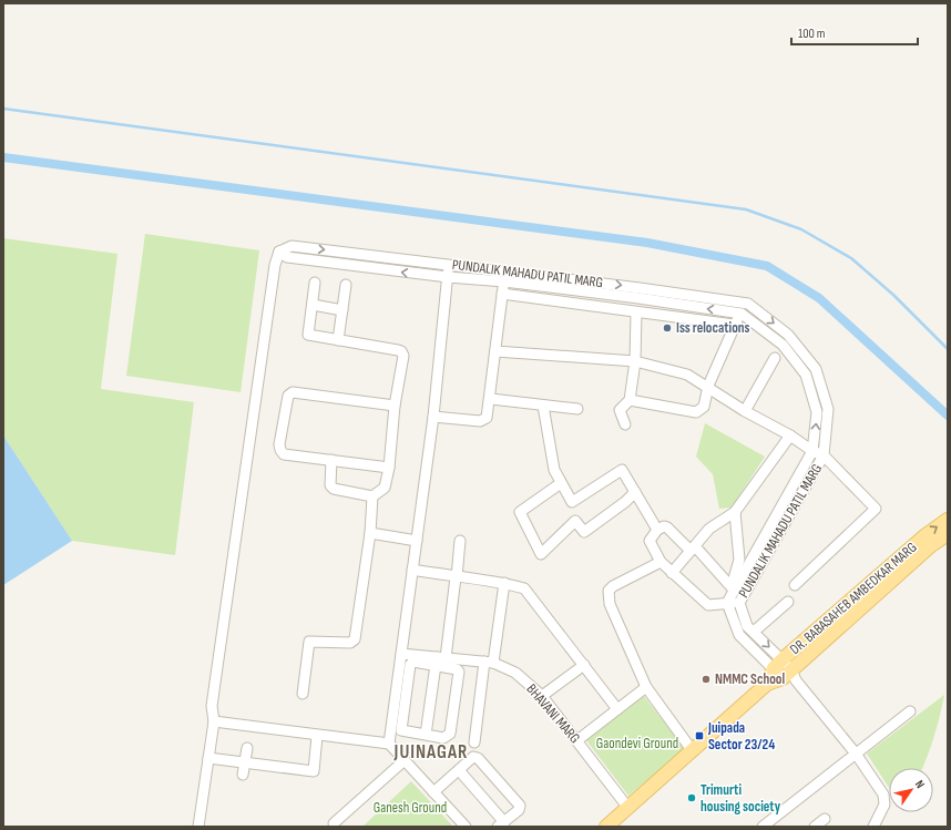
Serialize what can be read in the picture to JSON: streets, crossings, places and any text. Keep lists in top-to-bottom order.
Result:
{
  "streets": {
    "main road": ["DR. BABASAHEB AMBEDKAR MARG"],
    "street": ["PUNDALIK MAHADU PATIL MARG", "BHAVANI MARG"]
  },
  "crossings": [
    ["PUNDALIK MAHADU PATIL MARG", "DR. BABASAHEB AMBEDKAR MARG"],
    ["DR. BABASAHEB AMBEDKAR MARG", "BHAVANI MARG"]
  ],
  "districts": ["JUINAGAR"],
  "parks": ["Gaondevi Ground", "Ganesh Ground"],
  "places": {
    "other": ["Iss relocations", "NMMC School", "Trimurti housing society"],
    "transit": ["Juipada Sector 23/24"]
  },
  "scale_bar": "100 m",
  "north": "top right"
}
